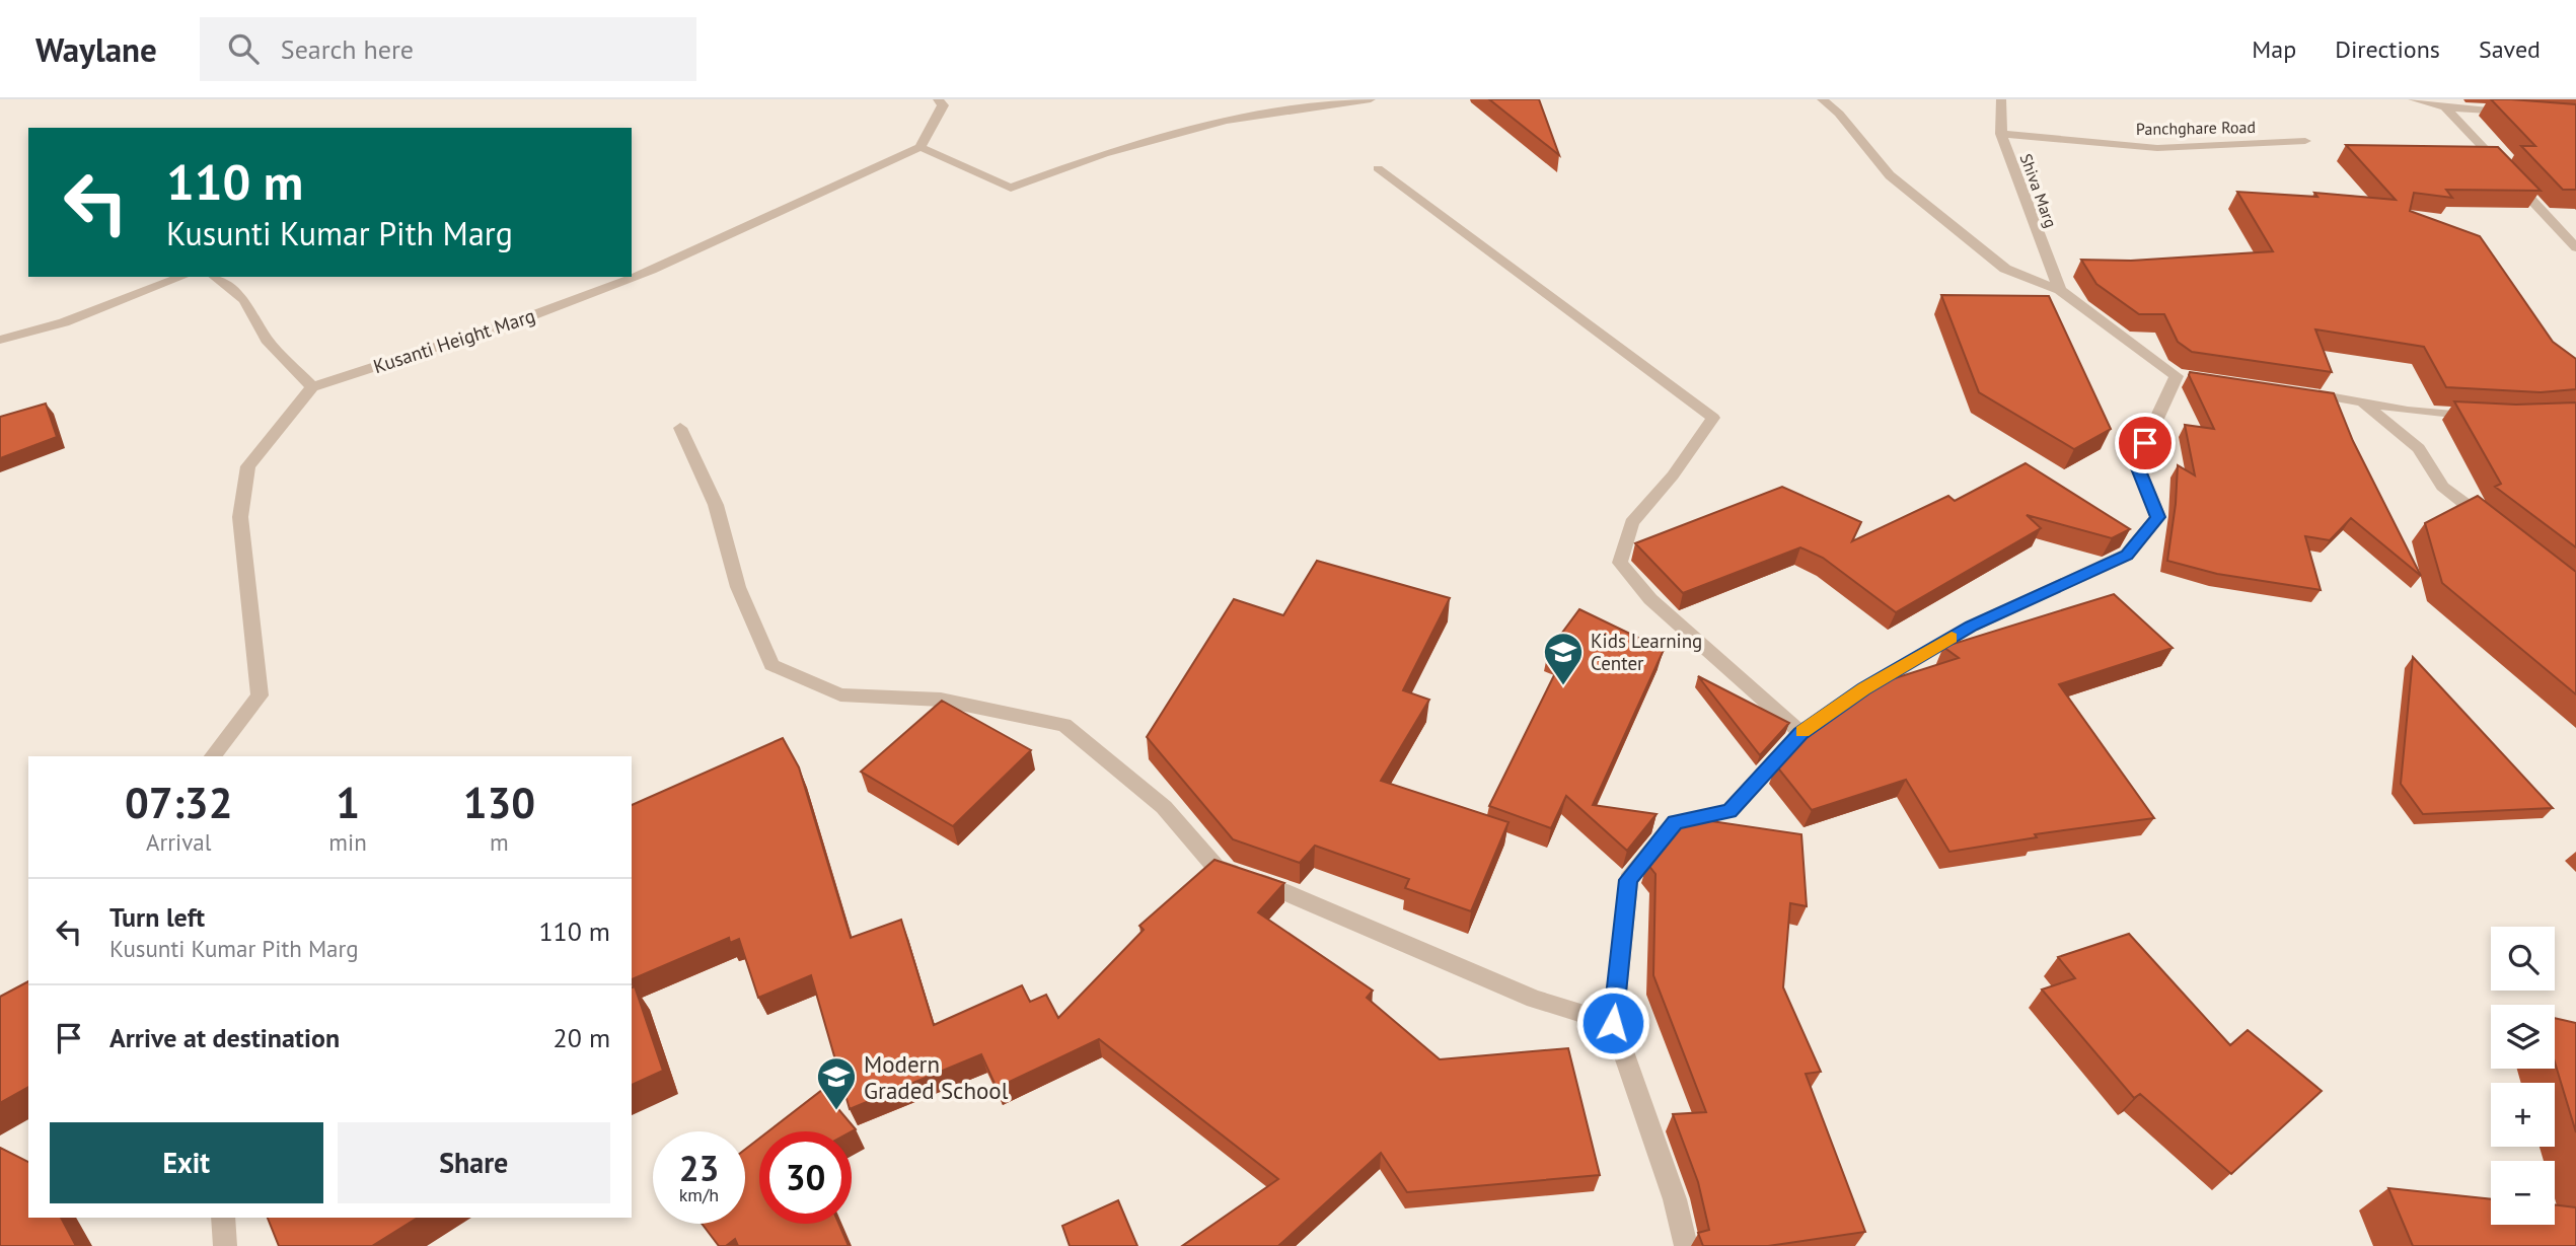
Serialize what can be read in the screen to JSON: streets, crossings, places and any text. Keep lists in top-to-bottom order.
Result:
{
  "streets": {
    "street": ["Panchghare Road", "Shiva Marg", "Kusanti Height Marg"]
  },
  "crossings": [
    ["Panchghare Road", "Shiva Marg"]
  ],
  "places": {
    "school or university": ["Kids Learning Center", "Modern Graded School"]
  },
  "page": {
    "header": "Waylane",
    "search": "Search here",
    "nav": ["Map", "Directions", "Saved"],
    "turn": ["110 m", "Kusunti Kumar Pith Marg"],
    "eta": [
      "07:32",
      "Arrival",
      "1",
      "min",
      "130",
      "m"
    ],
    "list": [
      {
        "name": "Turn left",
        "note": "Kusunti Kumar Pith Marg",
        "value": "110 m"
      },
      {
        "name": "Arrive at destination",
        "value": "20 m"
      }
    ],
    "map_buttons": ["+", "−"],
    "buttons": ["Exit", "Share"],
    "speed": "23 km/h",
    "limit": "30"
  }
}
